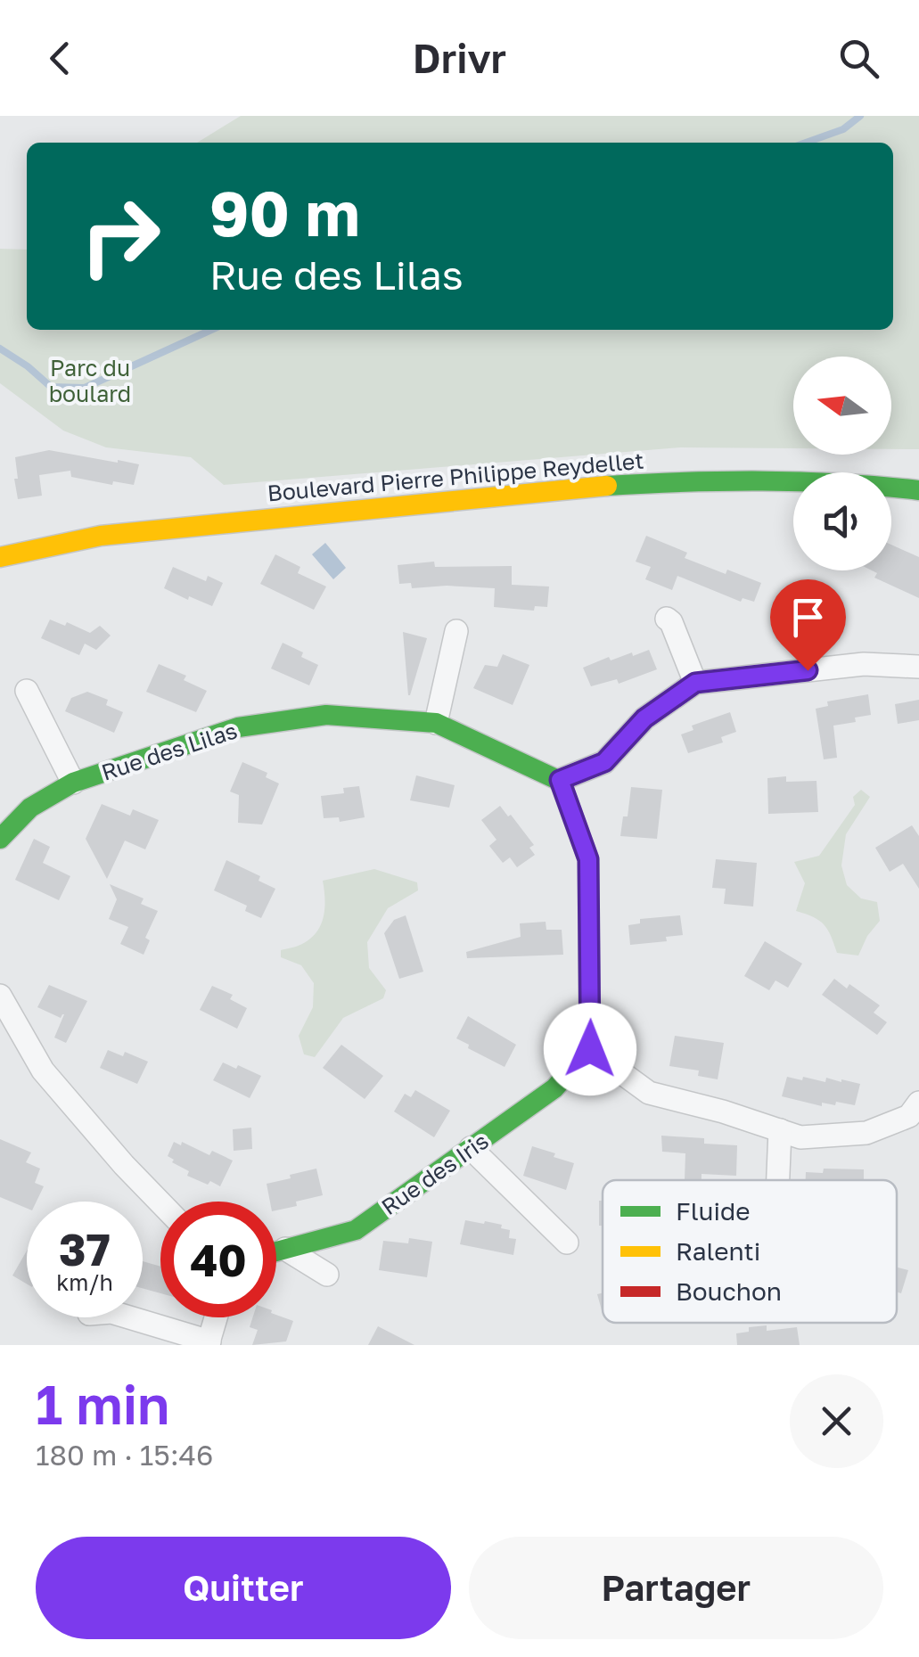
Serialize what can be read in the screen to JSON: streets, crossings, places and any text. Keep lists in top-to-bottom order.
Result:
{
  "streets": {
    "street": ["Boulevard Pierre Philippe Reydellet", "Rue des Lilas", "Rue des Iris"]
  },
  "parks": ["Parc du boulard"],
  "legend": ["Fluide", "Ralenti", "Bouchon"],
  "north": "left",
  "page": {
    "header": "Drivr",
    "turn": ["90 m", "Rue des Lilas"],
    "speed": "37 km/h",
    "limit": "40",
    "heading": ["1 min", "180 m · 15:46"],
    "buttons": ["Quitter", "Partager"]
  }
}
